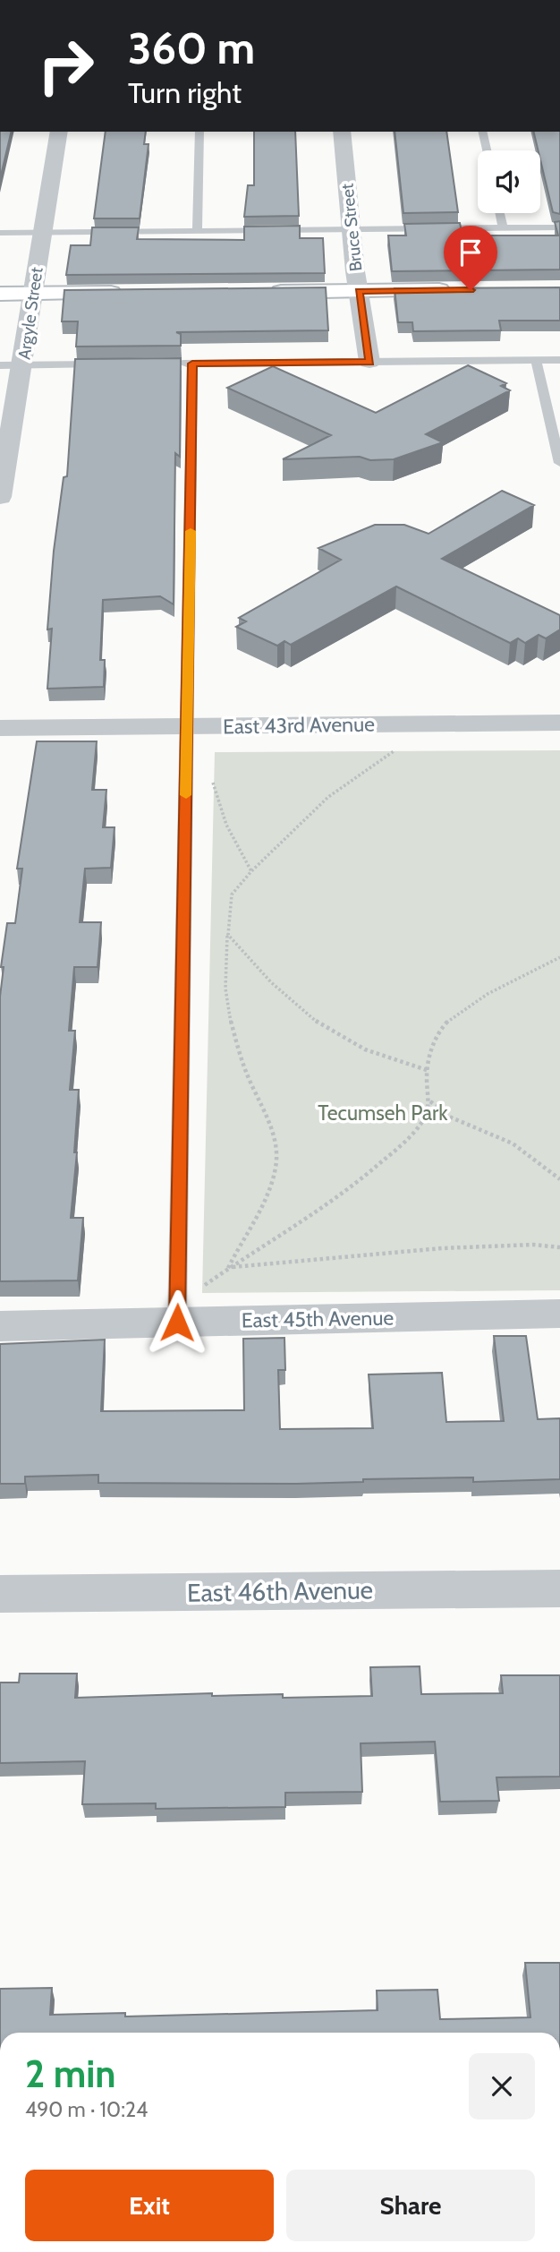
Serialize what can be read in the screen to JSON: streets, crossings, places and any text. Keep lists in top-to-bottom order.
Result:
{
  "streets": {
    "street": [
      "Bruce Street",
      "Argyle Street",
      "East 43rd Avenue",
      "East 45th Avenue",
      "East 46th Avenue"
    ]
  },
  "parks": ["Tecumseh Park"],
  "page": {
    "turn": ["360 m", "Turn right"],
    "heading": ["2 min", "490 m · 10:24"],
    "buttons": ["Exit", "Share"]
  }
}
